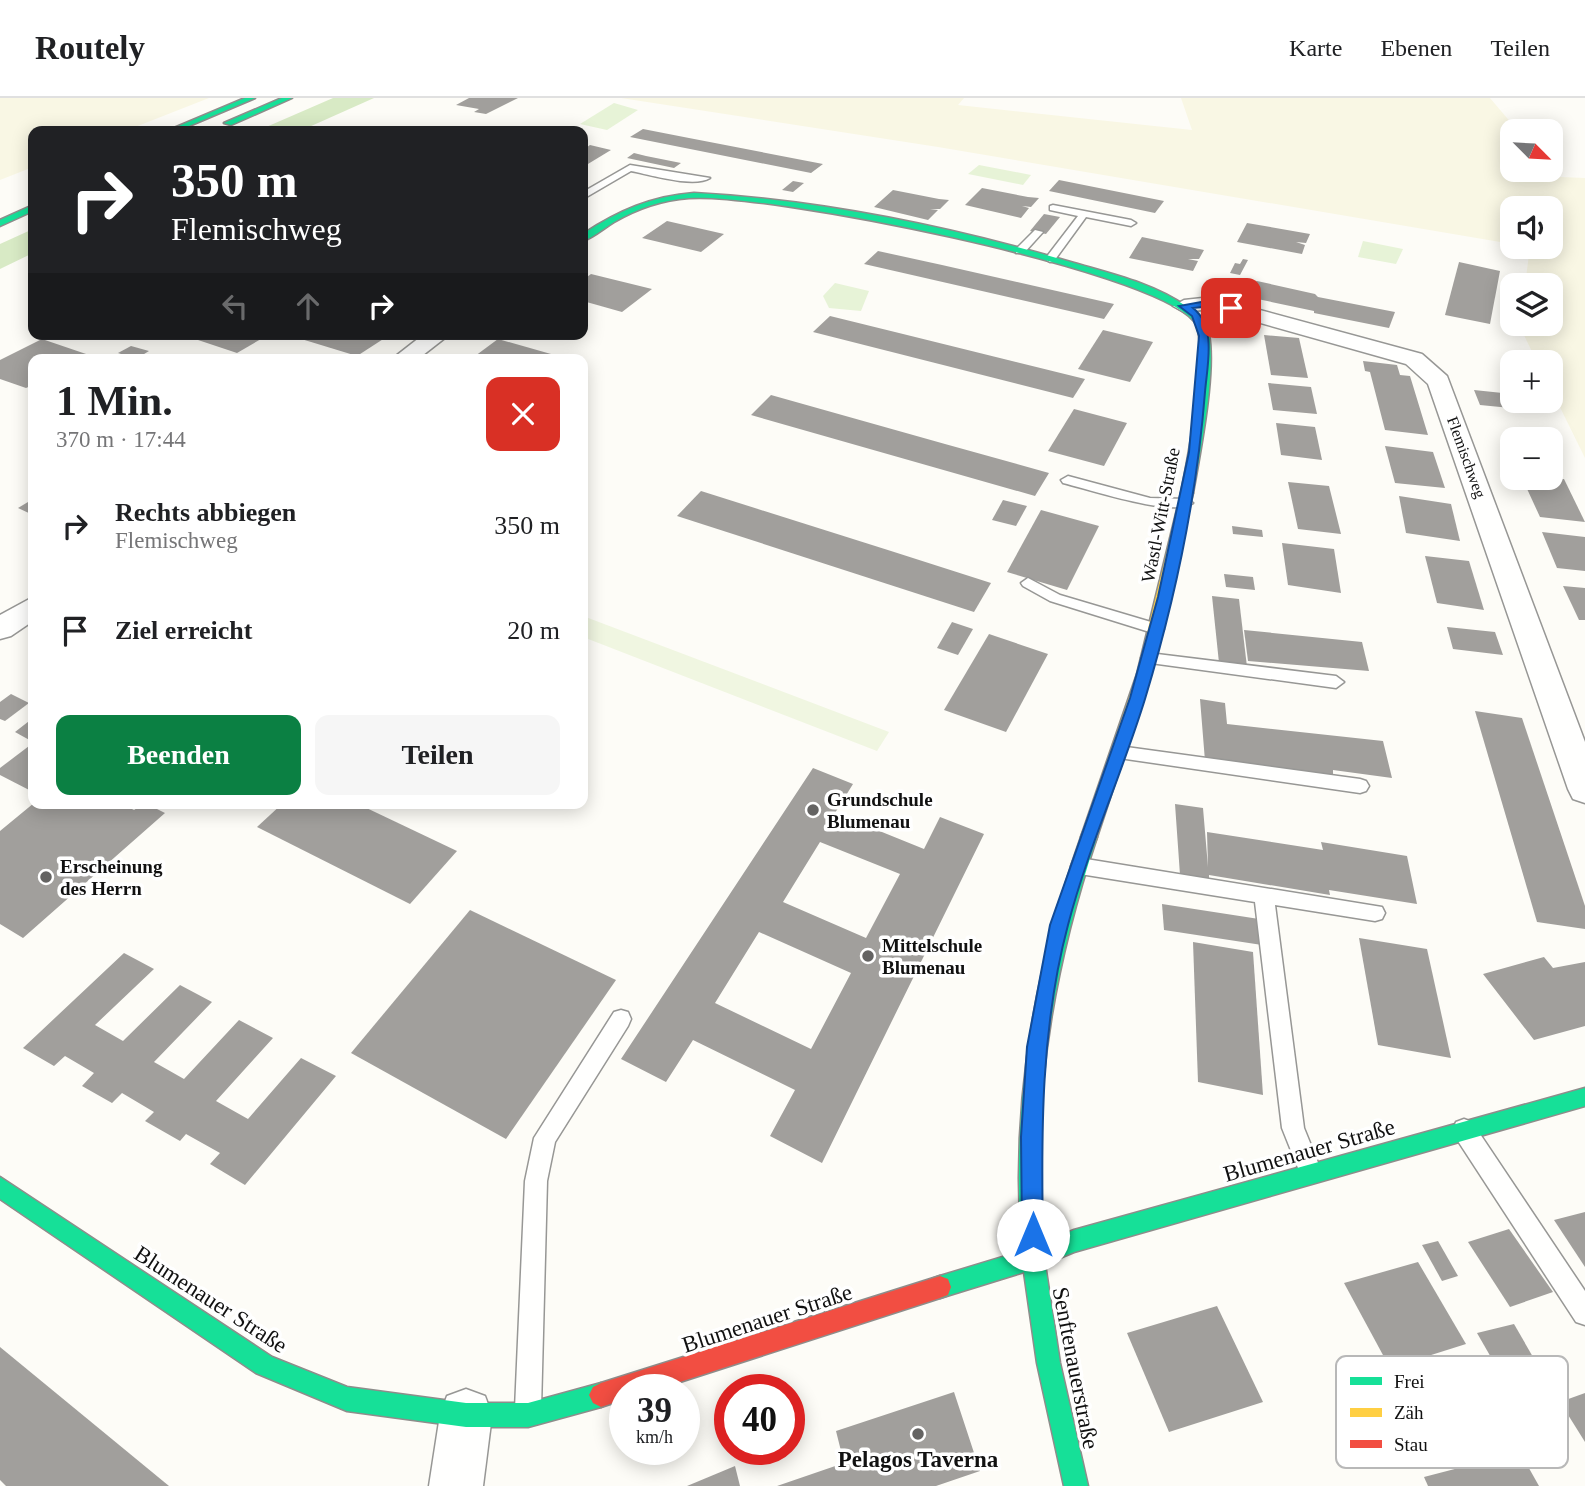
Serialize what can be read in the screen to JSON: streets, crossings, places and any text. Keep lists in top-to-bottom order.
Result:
{
  "streets": {
    "main road": ["Wastl-Witt-Straße", "Blumenauer Straße", "Senftenauerstraße"],
    "street": ["Flemischweg"]
  },
  "crossings": [
    ["Flemischweg", "Wastl-Witt-Straße"],
    ["Wastl-Witt-Straße", "Blumenauer Straße"],
    ["Wastl-Witt-Straße", "Senftenauerstraße"],
    ["Blumenauer Straße", "Senftenauerstraße"]
  ],
  "places": [
    "Grundschule Blumenau",
    "Erscheinung des Herrn",
    "Mittelschule Blumenau",
    "Pelagos Taverna"
  ],
  "legend": ["Frei", "Zäh", "Stau"],
  "north": "bottom right",
  "page": {
    "header": "Routely",
    "nav": ["Karte", "Ebenen", "Teilen"],
    "map_buttons": ["+", "−"],
    "turn": ["350 m", "Flemischweg"],
    "heading": ["1 Min.", "370 m · 17:44"],
    "list": [
      {
        "name": "Rechts abbiegen",
        "note": "Flemischweg",
        "value": "350 m"
      },
      {
        "name": "Ziel erreicht",
        "value": "20 m"
      }
    ],
    "buttons": ["Beenden", "Teilen"],
    "speed": "39 km/h",
    "limit": "40"
  }
}
